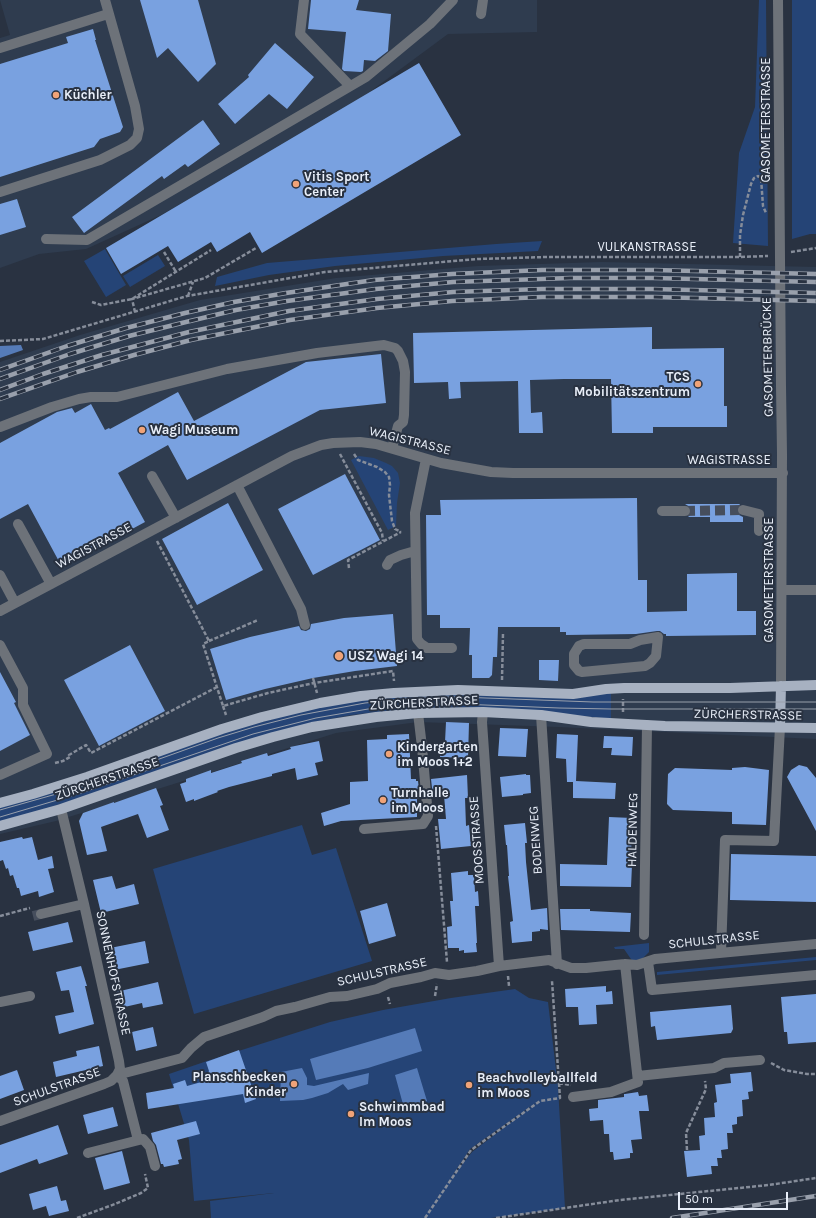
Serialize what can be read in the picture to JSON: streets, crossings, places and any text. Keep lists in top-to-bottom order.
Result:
{
  "streets": {
    "main road": ["ZÜRCHERSTRASSE"],
    "street": [
      "GASOMETERSTRASSE",
      "GASOMETERBRÜCKE",
      "WAGISTRASSE",
      "HALDENWEG",
      "MOOSSTRASSE",
      "BODENWEG",
      "SCHULSTRASSE",
      "SONNENHOFSTRASSE"
    ],
    "path": ["VULKANSTRASSE"]
  },
  "crossings": [
    ["GASOMETERSTRASSE", "GASOMETERBRÜCKE"],
    ["GASOMETERSTRASSE", "WAGISTRASSE"],
    ["GASOMETERSTRASSE", "ZÜRCHERSTRASSE"],
    ["GASOMETERBRÜCKE", "WAGISTRASSE"],
    ["ZÜRCHERSTRASSE", "HALDENWEG"],
    ["ZÜRCHERSTRASSE", "MOOSSTRASSE"],
    ["ZÜRCHERSTRASSE", "BODENWEG"],
    ["ZÜRCHERSTRASSE", "SONNENHOFSTRASSE"],
    ["MOOSSTRASSE", "SCHULSTRASSE"],
    ["BODENWEG", "SCHULSTRASSE"],
    ["SCHULSTRASSE", "SONNENHOFSTRASSE"]
  ],
  "places": [
    "Küchler",
    "Vitis Sport Center",
    "TCS Mobilitätszentrum",
    "Wagi Museum",
    "USZ Wagi 14",
    "Kindergarten im Moos 1+2",
    "Turnhalle im Moos",
    "Planschbecken Kinder",
    "Beachvolleyballfeld im Moos",
    "Schwimmbad Im Moos"
  ],
  "scale_bar": "50 m"
}
